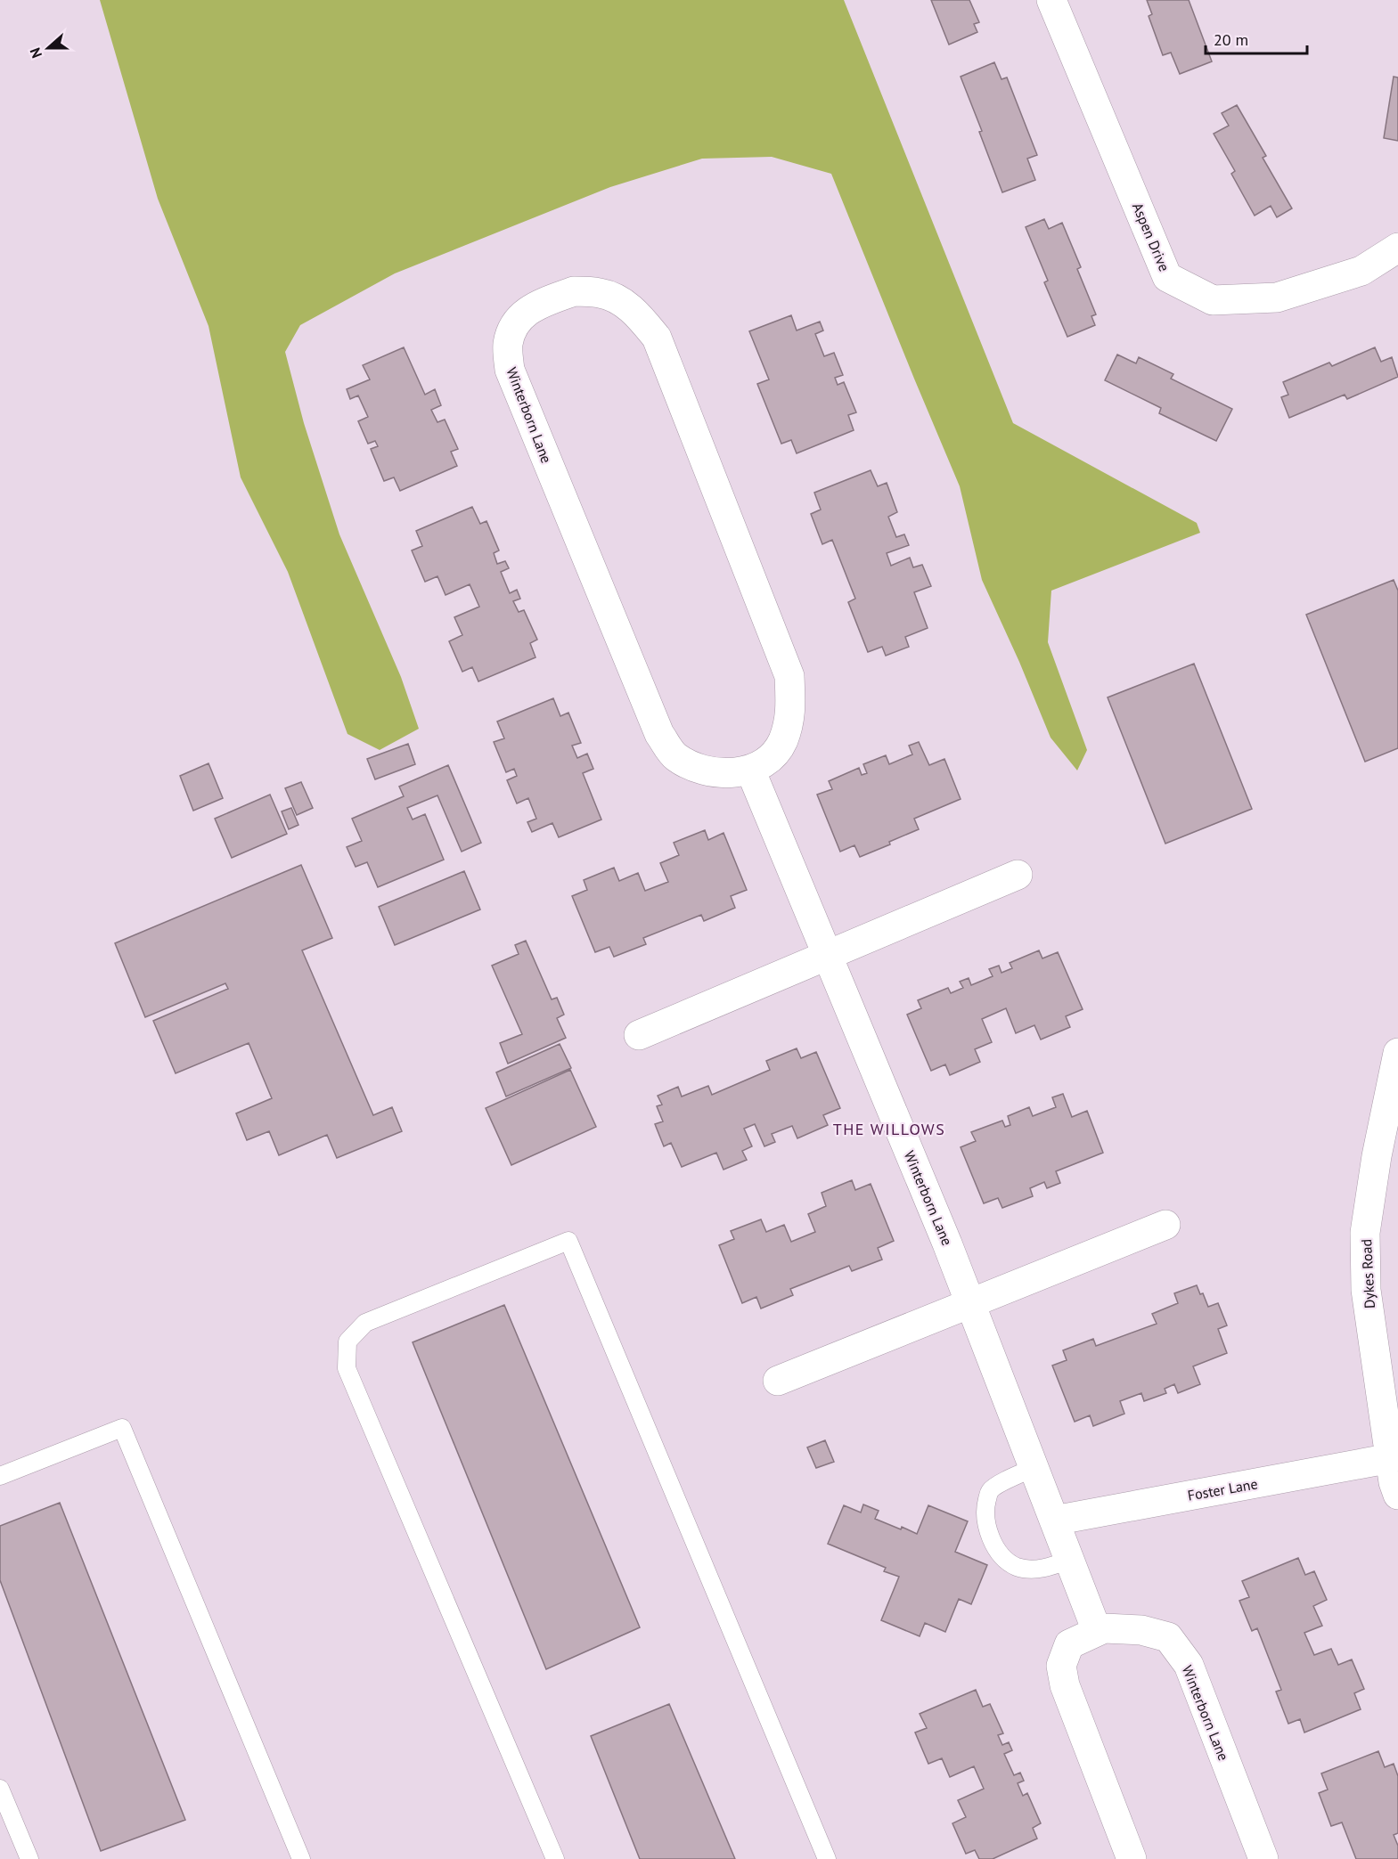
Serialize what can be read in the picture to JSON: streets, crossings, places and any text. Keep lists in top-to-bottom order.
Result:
{
  "streets": {
    "street": [
      "Aspen Drive",
      "Winterborn Lane",
      "Dykes Road",
      "Foster Lane"
    ]
  },
  "crossings": [
    ["Winterborn Lane", "Foster Lane"],
    ["Dykes Road", "Foster Lane"]
  ],
  "districts": ["THE WILLOWS"],
  "scale_bar": "20 m",
  "north": "left"
}
